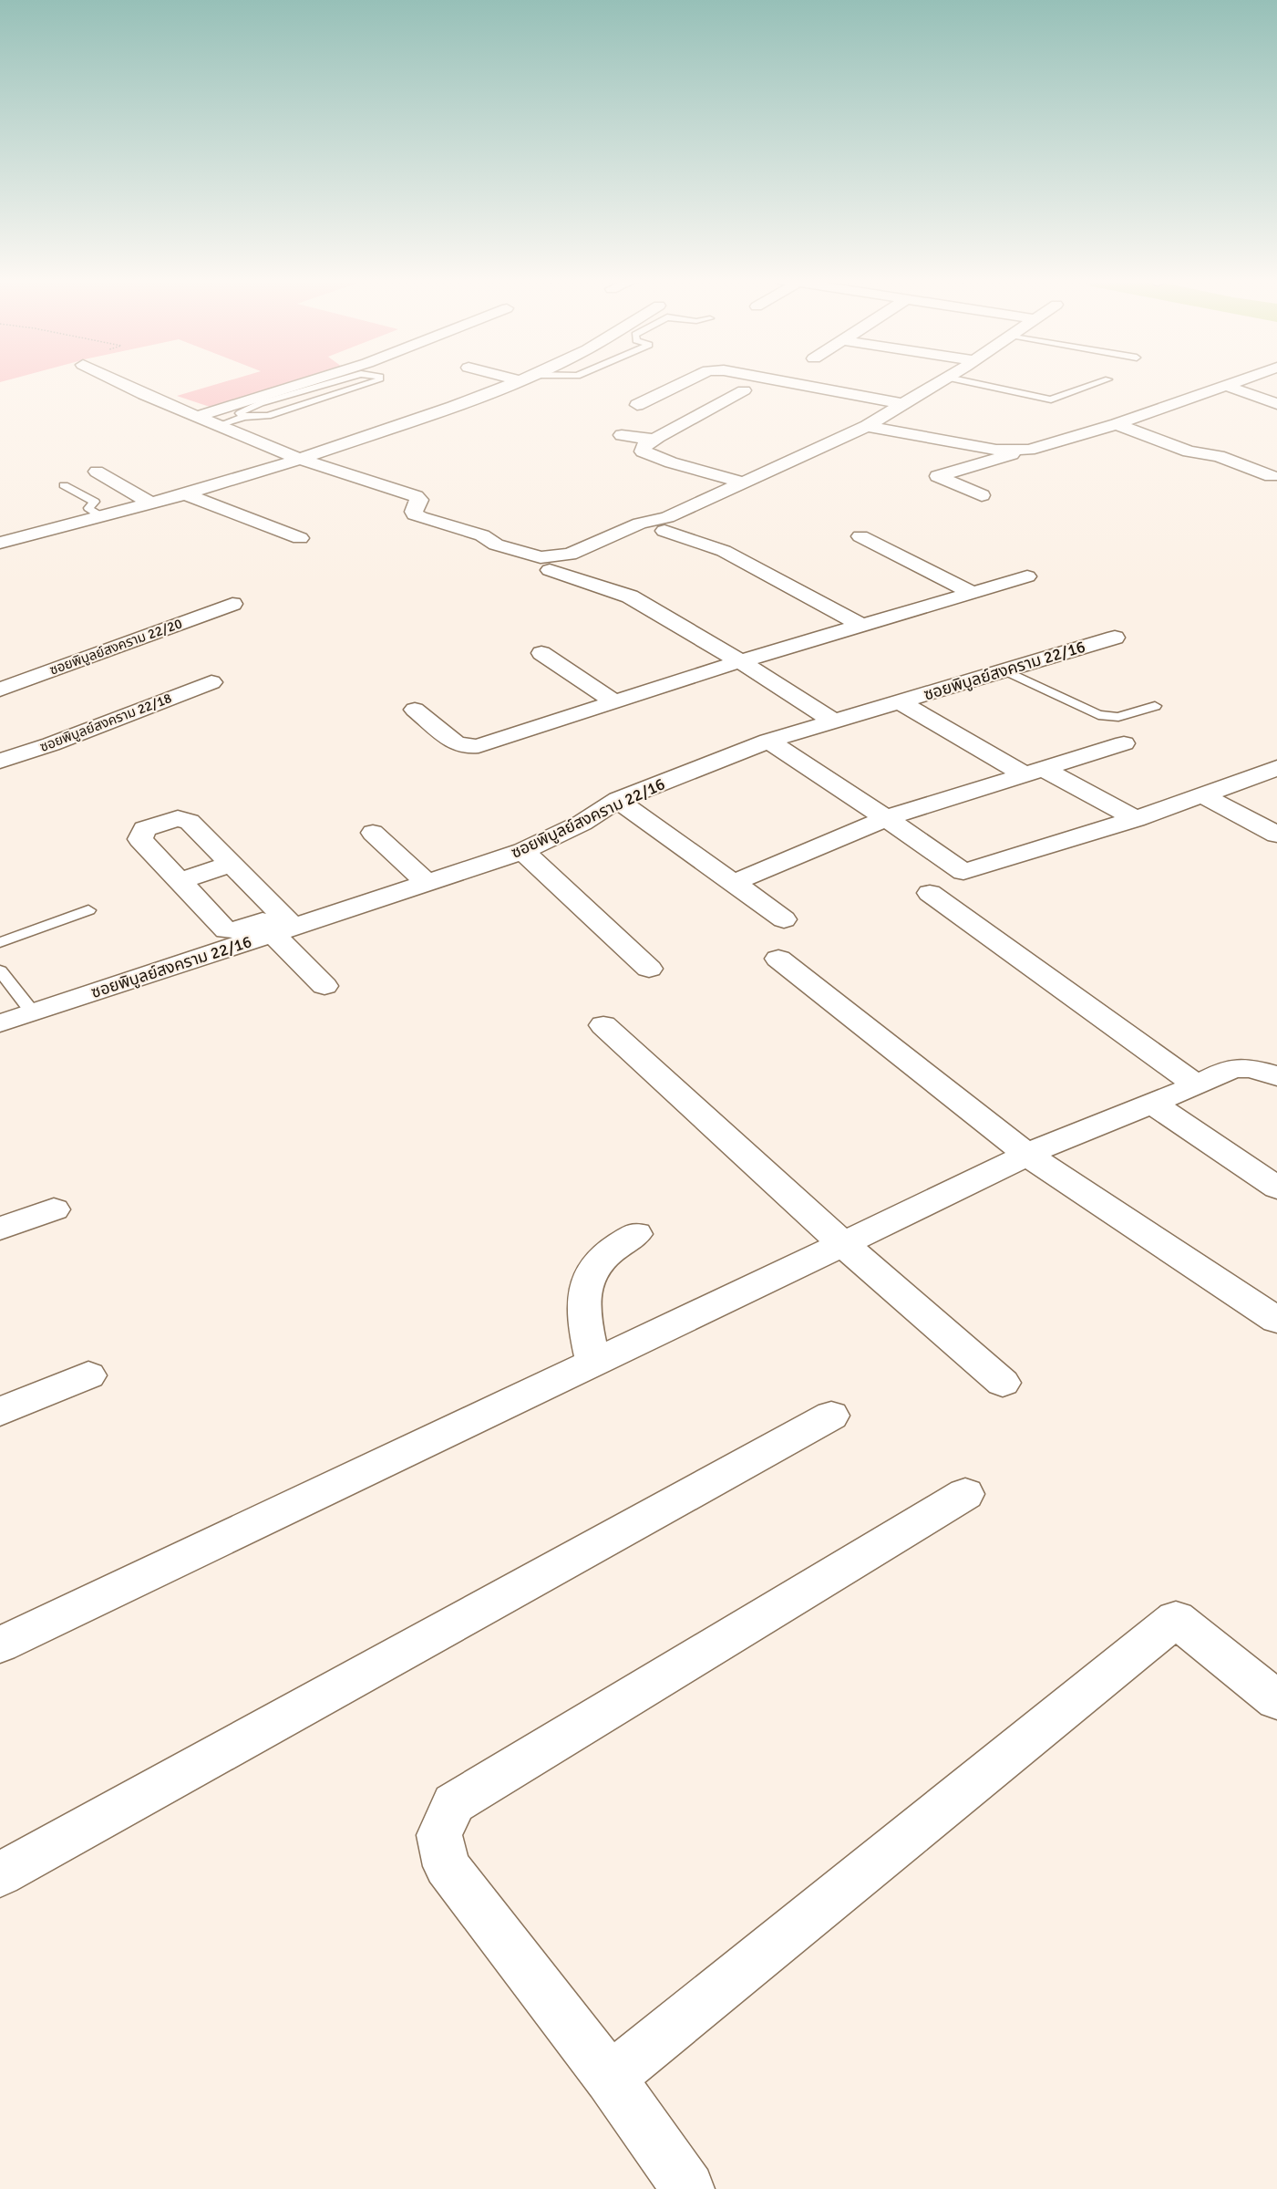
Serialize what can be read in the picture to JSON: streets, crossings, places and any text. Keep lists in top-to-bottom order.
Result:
{
  "streets": {
    "street": ["ซอยพิบูลย์สงคราม 22/20", "ซอยพิบูลย์สงคราม 22/16", "ซอยพิบูลย์สงคราม 22/18"]
  }
}
